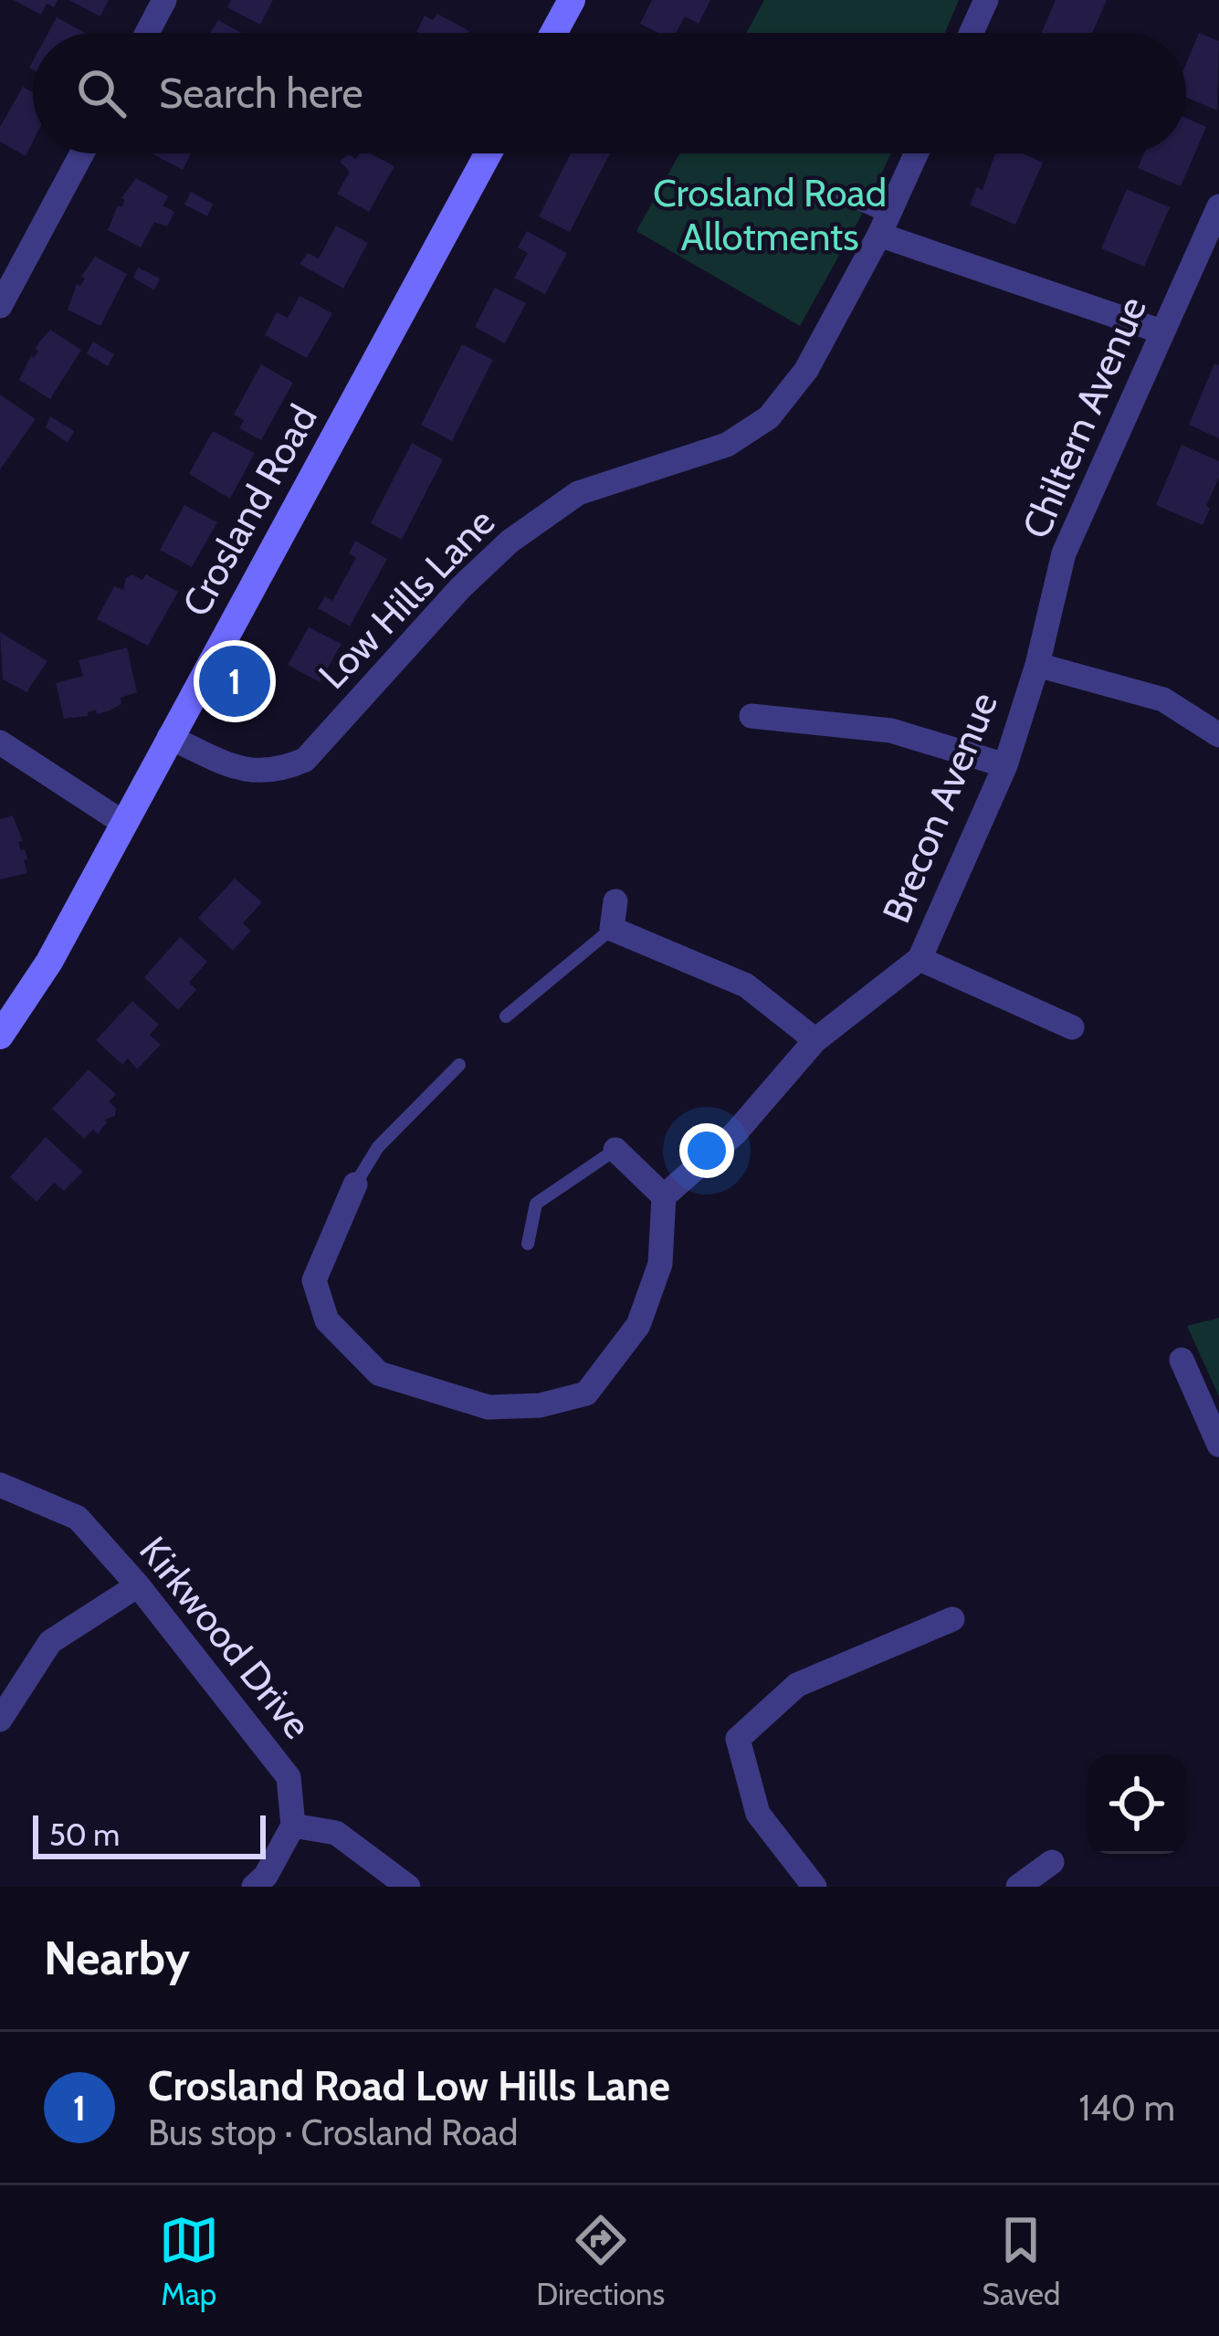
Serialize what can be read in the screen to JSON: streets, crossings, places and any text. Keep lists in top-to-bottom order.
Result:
{
  "streets": {
    "street": [
      "Chiltern Avenue",
      "Crosland Road",
      "Low Hills Lane",
      "Brecon Avenue",
      "Kirkwood Drive"
    ]
  },
  "crossings": [
    ["Chiltern Avenue", "Brecon Avenue"],
    ["Crosland Road", "Low Hills Lane"]
  ],
  "parks": ["Crosland Road Allotments"],
  "scale_bar": "50 m",
  "page": {
    "search": "Search here",
    "pins": "1",
    "scale": "50 m",
    "heading": "Nearby",
    "list": [
      {
        "mark": "1",
        "name": "Crosland Road Low Hills Lane",
        "note": "Bus stop · Crosland Road",
        "value": "140 m"
      }
    ],
    "nav": ["Map", "Directions", "Saved"]
  }
}
